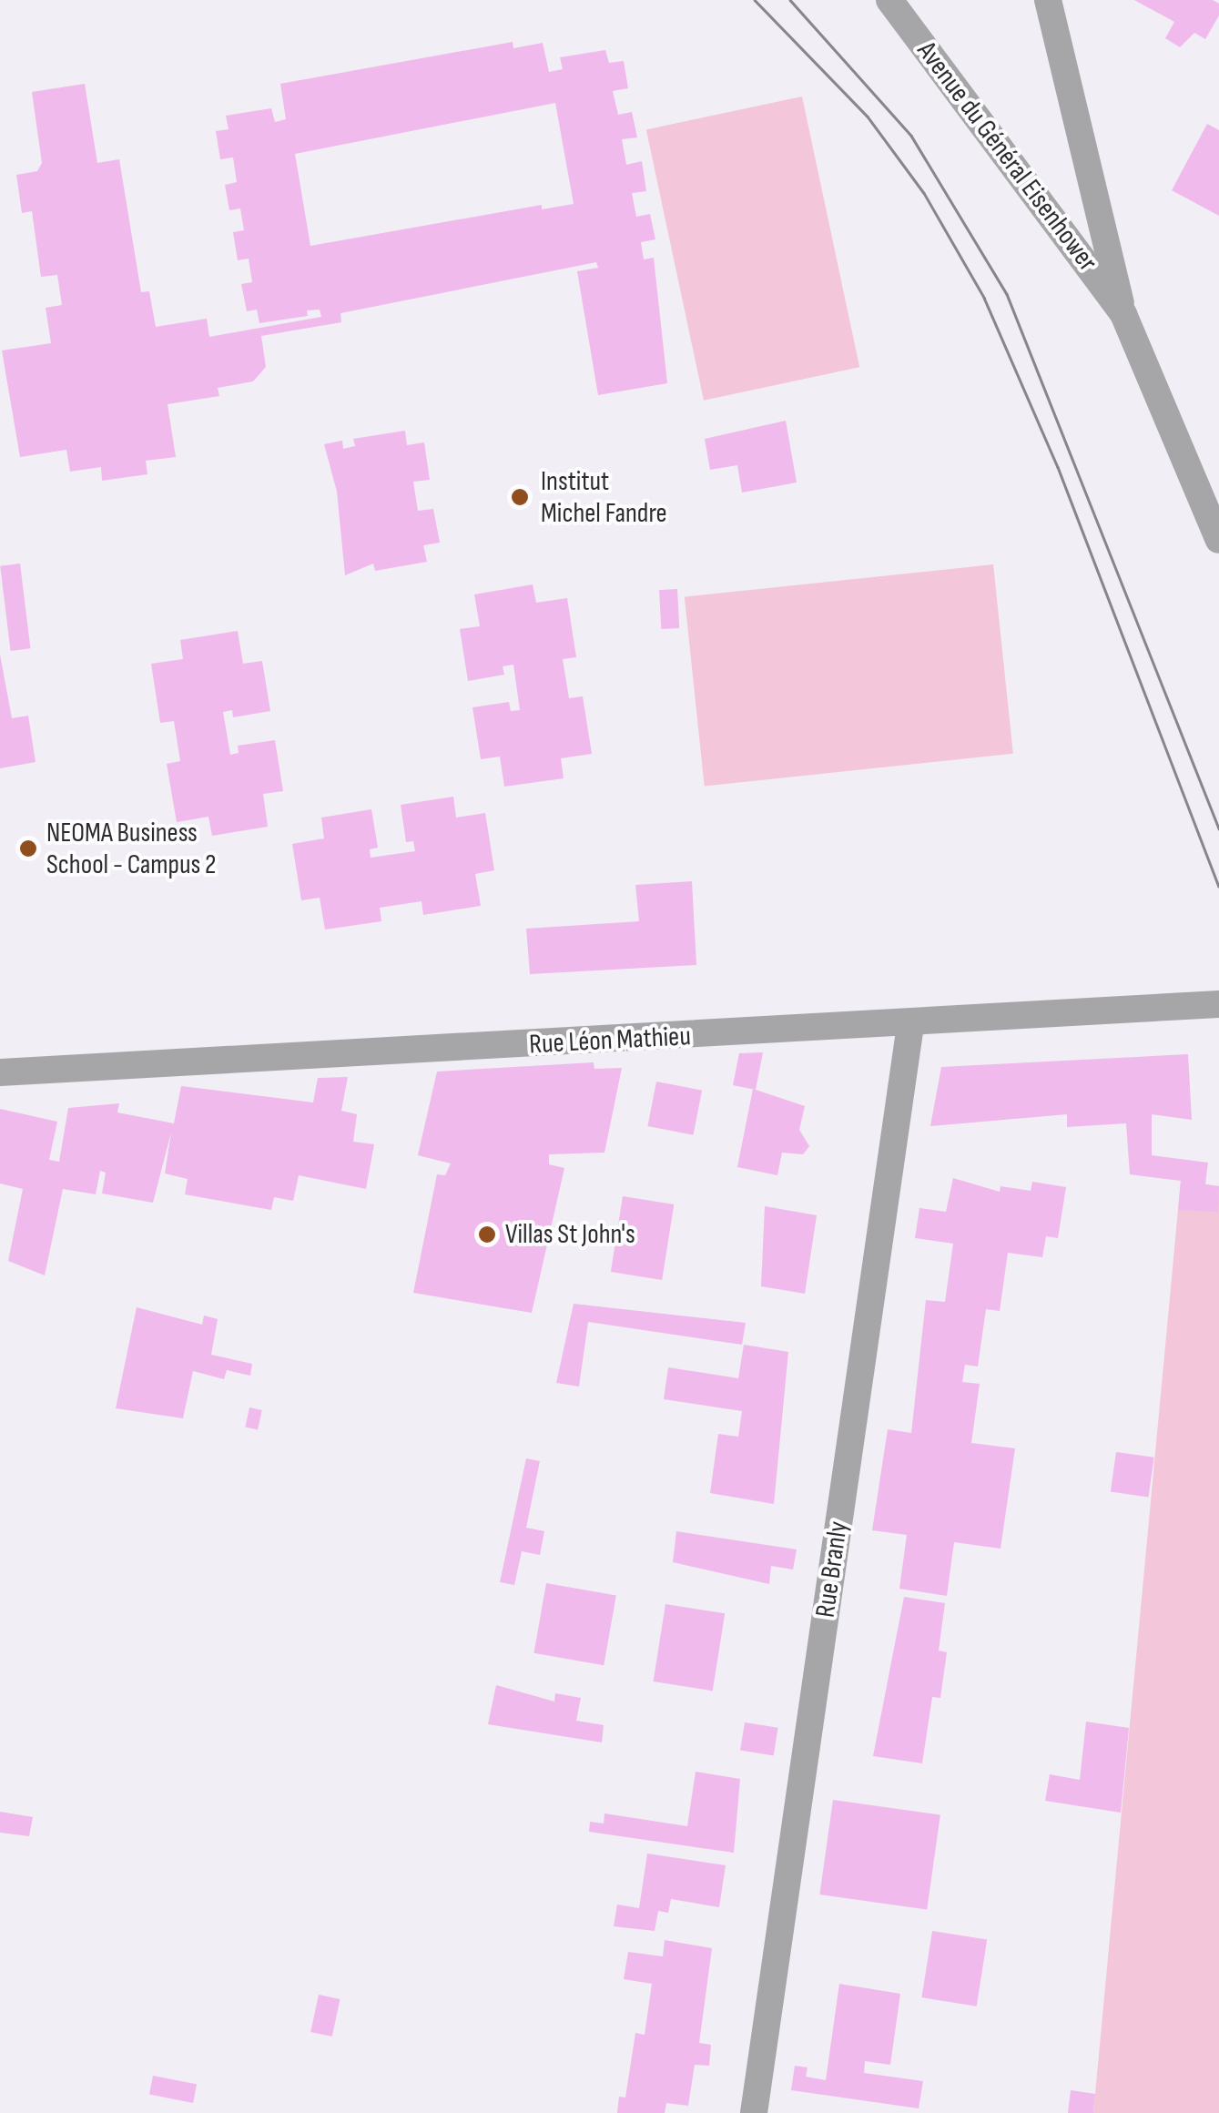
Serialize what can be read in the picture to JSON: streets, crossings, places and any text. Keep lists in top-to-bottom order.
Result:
{
  "streets": {
    "street": ["Avenue du Général Eisenhower", "Rue Léon Mathieu", "Rue Branly"]
  },
  "crossings": [
    ["Rue Léon Mathieu", "Rue Branly"]
  ],
  "places": ["Institut Michel Fandre", "NEOMA Business School - Campus 2", "Villas St John's"]
}
